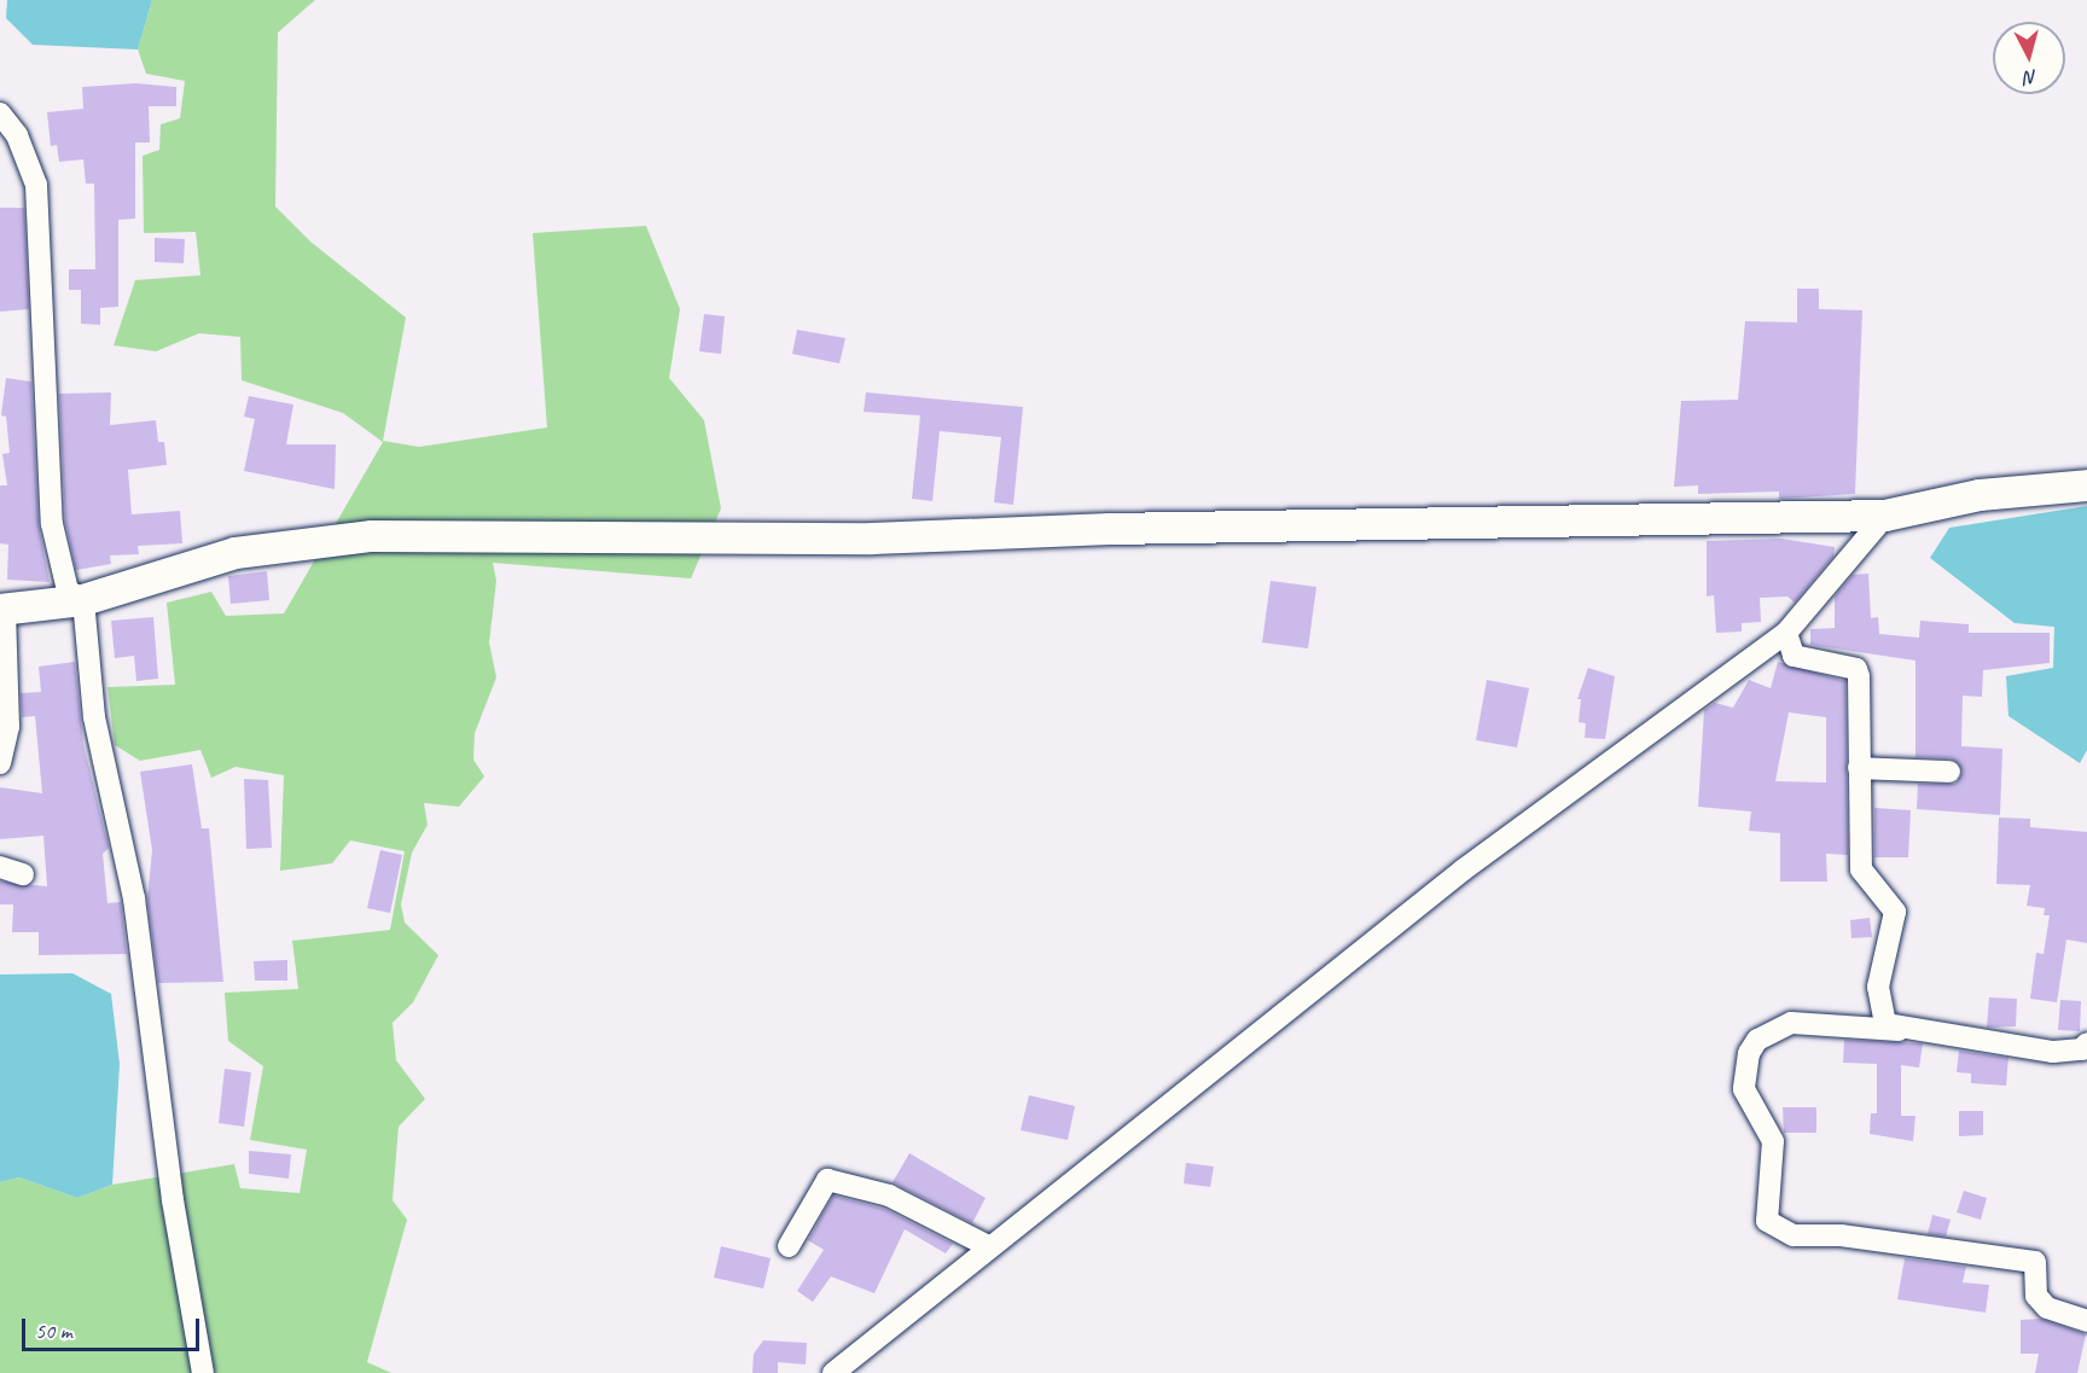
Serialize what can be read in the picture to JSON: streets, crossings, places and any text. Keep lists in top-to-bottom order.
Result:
{
  "scale_bar": "50 m",
  "north": "bottom"
}
